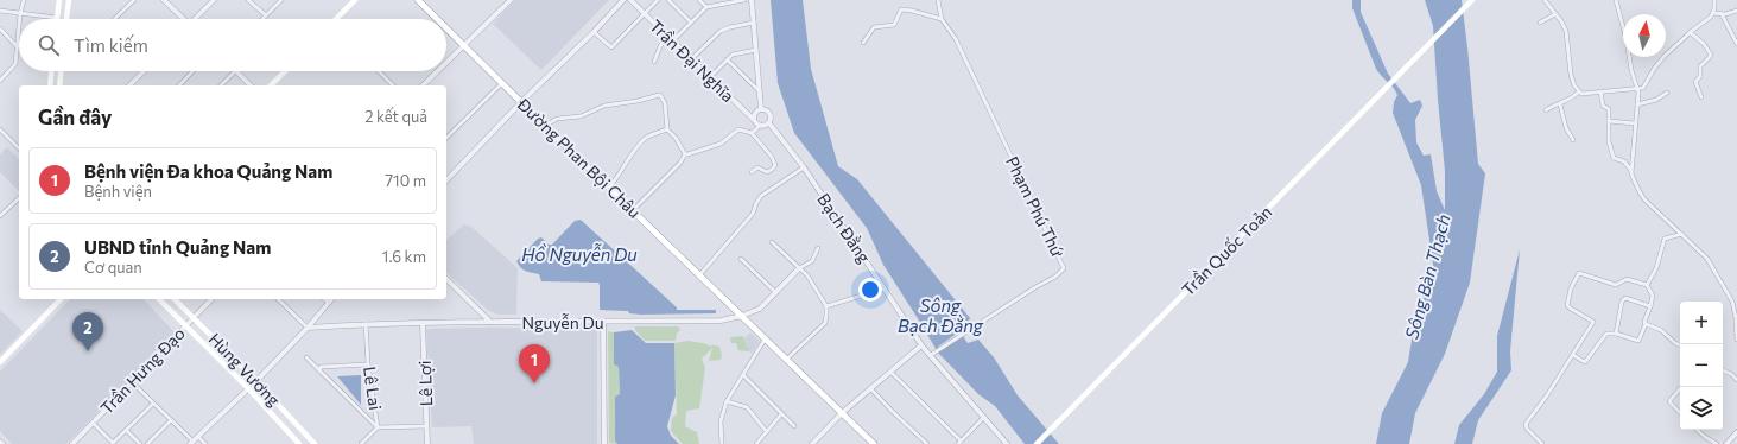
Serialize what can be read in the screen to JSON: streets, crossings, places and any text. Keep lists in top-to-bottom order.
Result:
{
  "streets": {
    "main road": ["Đường Phan Bội Châu", "Trần Quốc Toản", "Hùng Vương"],
    "street": [
      "Trần Đại Nghĩa",
      "Phạm Phú Thứ",
      "Bạch Đằng",
      "Nguyễn Du",
      "Trần Hưng Đạo",
      "Lê Lợi",
      "Lê Lai"
    ]
  },
  "crossings": [
    ["Trần Đại Nghĩa", "Bạch Đằng"],
    ["Đường Phan Bội Châu", "Nguyễn Du"],
    ["Phạm Phú Thứ", "Bạch Đằng"],
    ["Nguyễn Du", "Lê Lợi"],
    ["Nguyễn Du", "Lê Lai"],
    ["Hùng Vương", "Trần Hưng Đạo"]
  ],
  "water": ["Hồ Nguyễn Du", "Sông Bàn Thạch", "Sông Bạch Đằng"],
  "north": "top",
  "page": {
    "search": "Tìm kiếm",
    "heading": ["Gần đây", "2 kết quả"],
    "list": [
      {
        "mark": "1",
        "name": "Bệnh viện Đa khoa Quảng Nam",
        "note": "Bệnh viện",
        "value": "710 m"
      },
      {
        "mark": "2",
        "name": "UBND tỉnh Quảng Nam",
        "note": "Cơ quan",
        "value": "1.6 km"
      }
    ],
    "map_buttons": ["+", "−"],
    "pins": ["2", "1"]
  }
}
